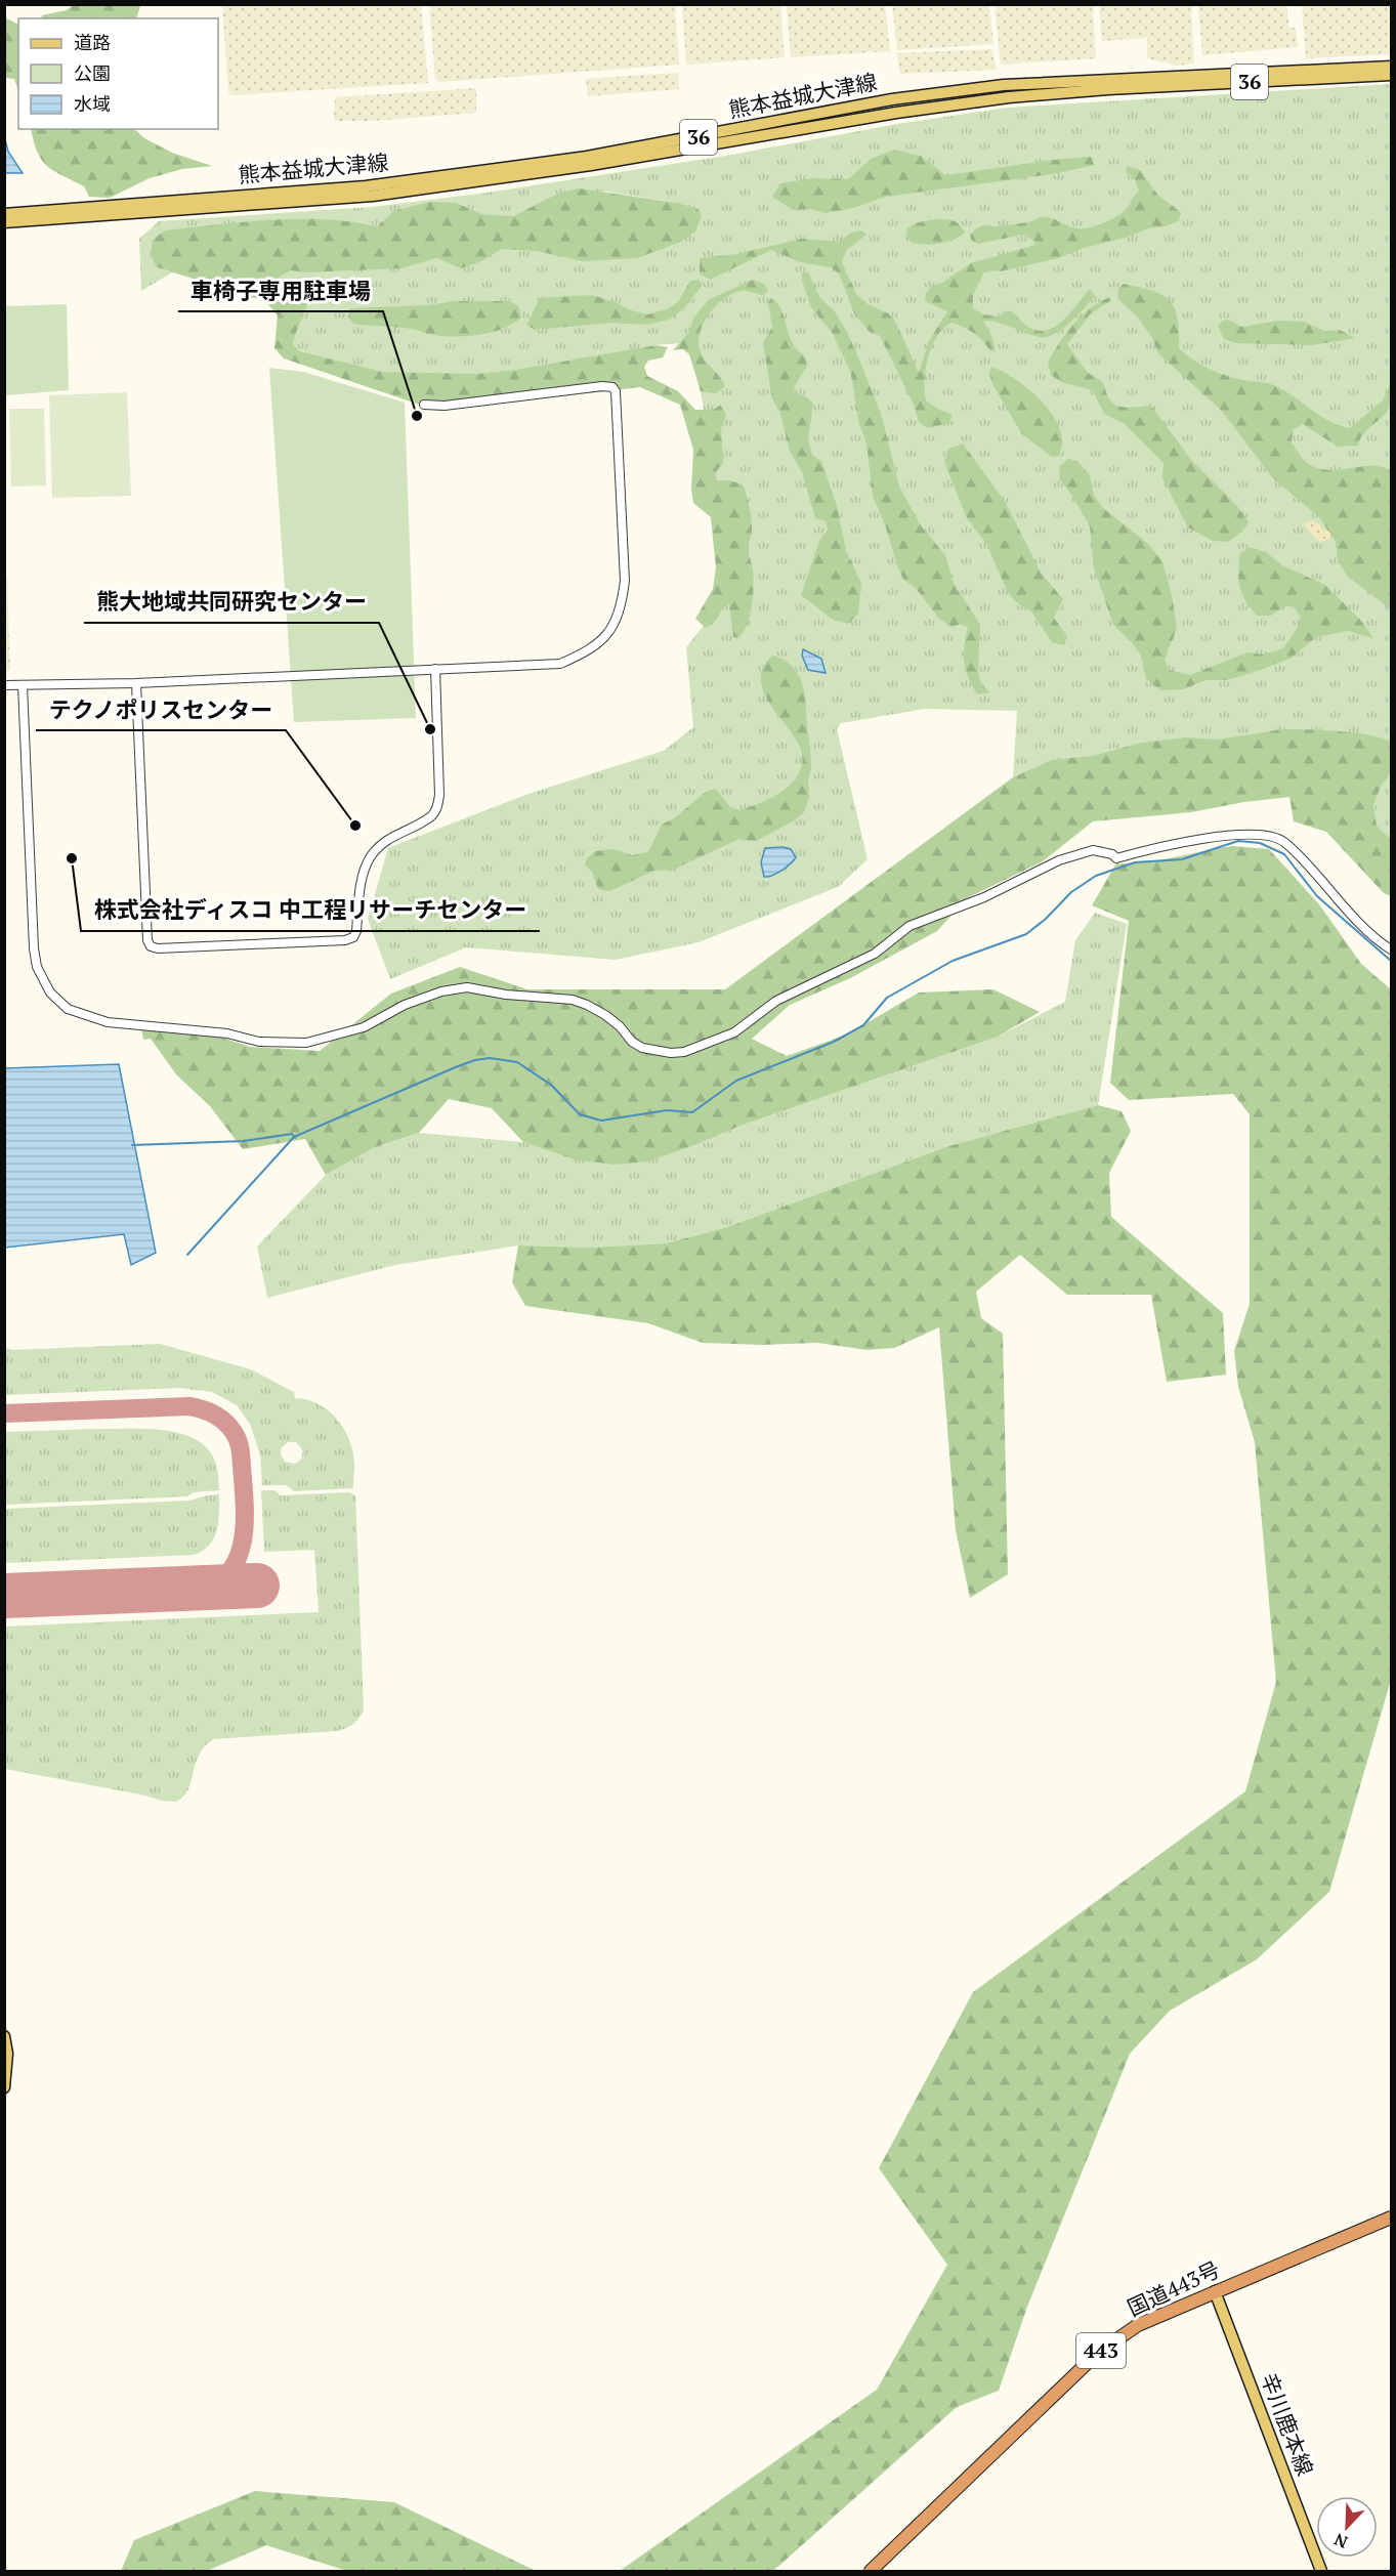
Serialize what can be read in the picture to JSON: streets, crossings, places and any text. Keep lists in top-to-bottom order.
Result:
{
  "streets": {
    "highway": ["国道443号", "443"],
    "main road": ["36", "熊本益城大津線", "辛川鹿本線"]
  },
  "crossings": [
    ["国道443号", "辛川鹿本線"]
  ],
  "places": [
    "車椅子専用駐車場",
    "熊大地域共同研究センター",
    "テクノポリスセンター",
    "株式会社ディスコ 中工程リサーチセンター"
  ],
  "legend": ["道路", "公園", "水域"],
  "north": "bottom left"
}
